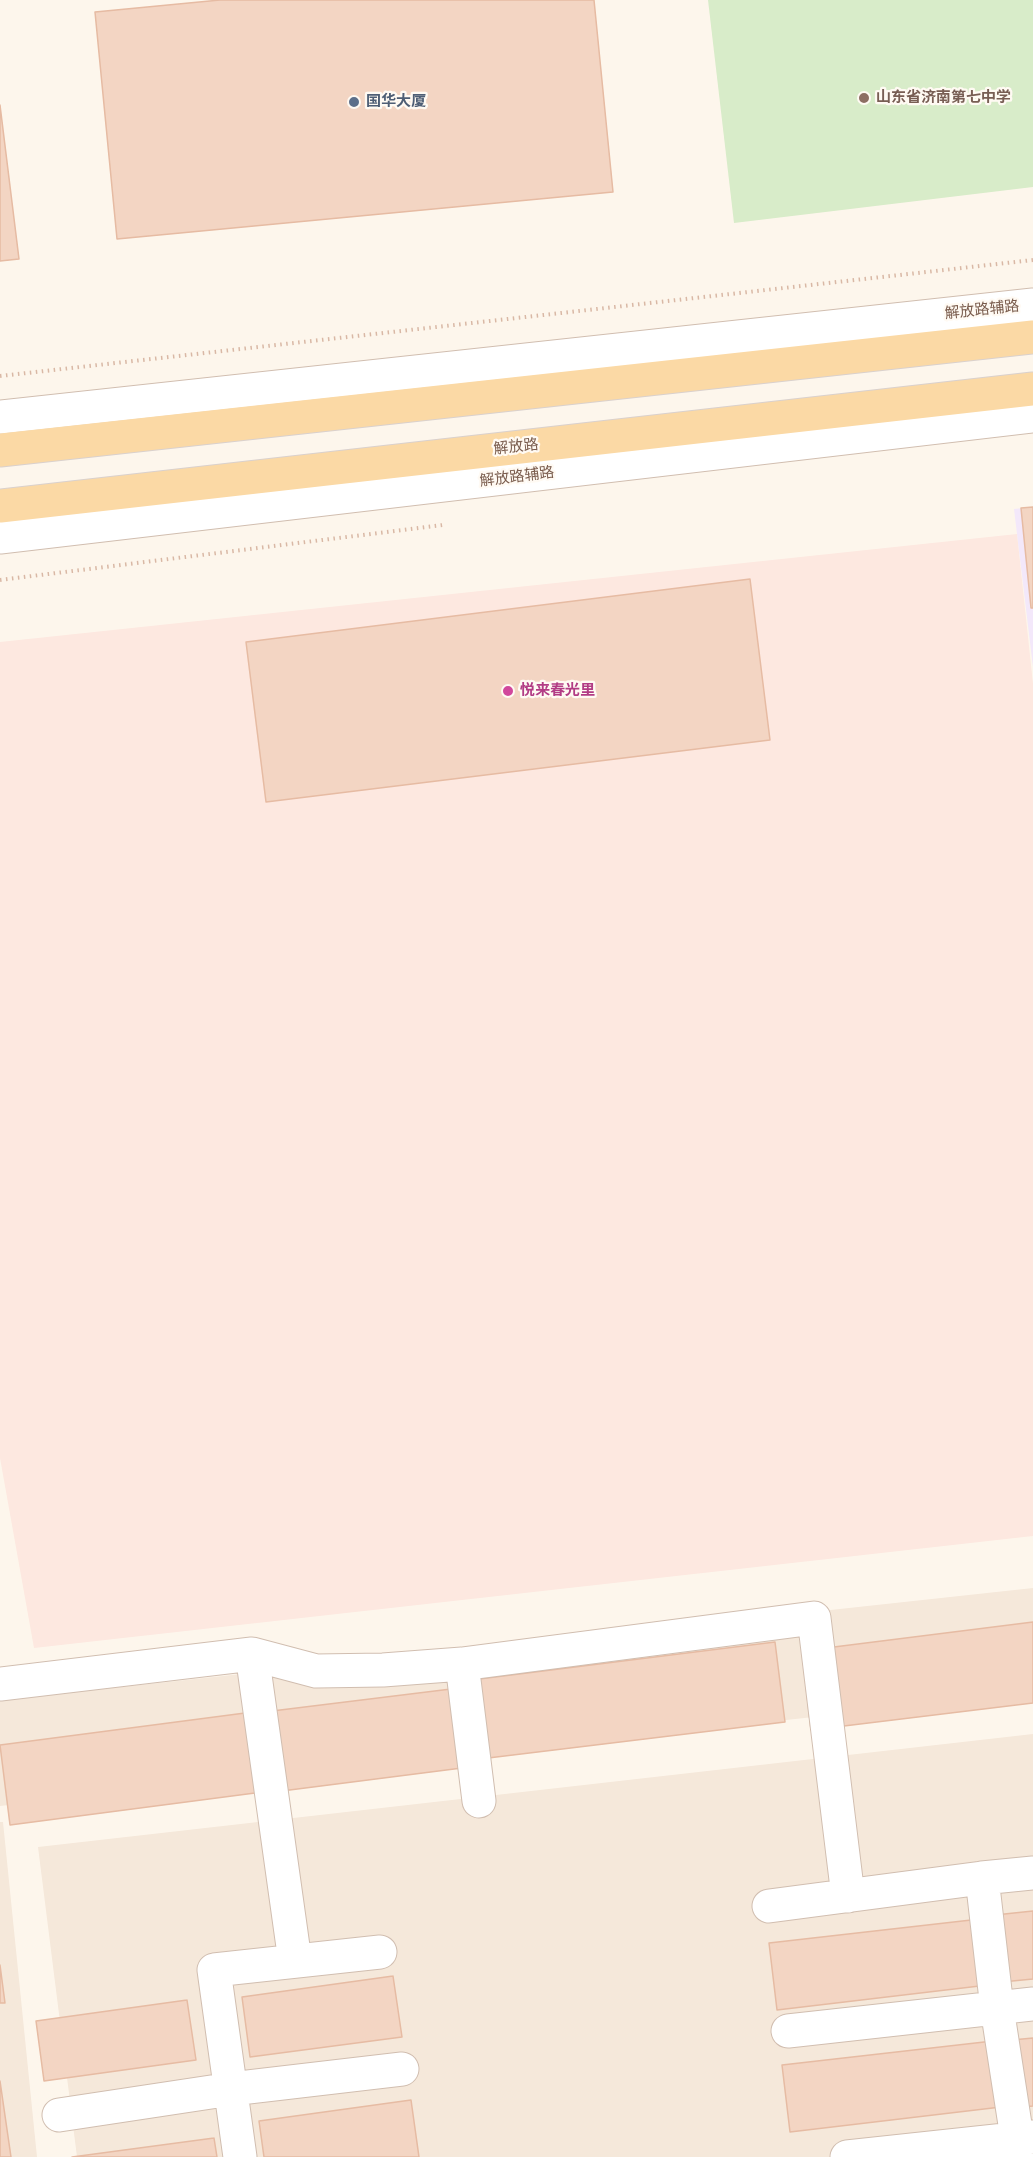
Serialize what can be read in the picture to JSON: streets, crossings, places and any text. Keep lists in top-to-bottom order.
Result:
{
  "streets": {
    "main road": ["解放路"],
    "street": ["解放路辅路"]
  },
  "places": ["山东省济南第七中学", "国华大厦", "悦来春光里"]
}
